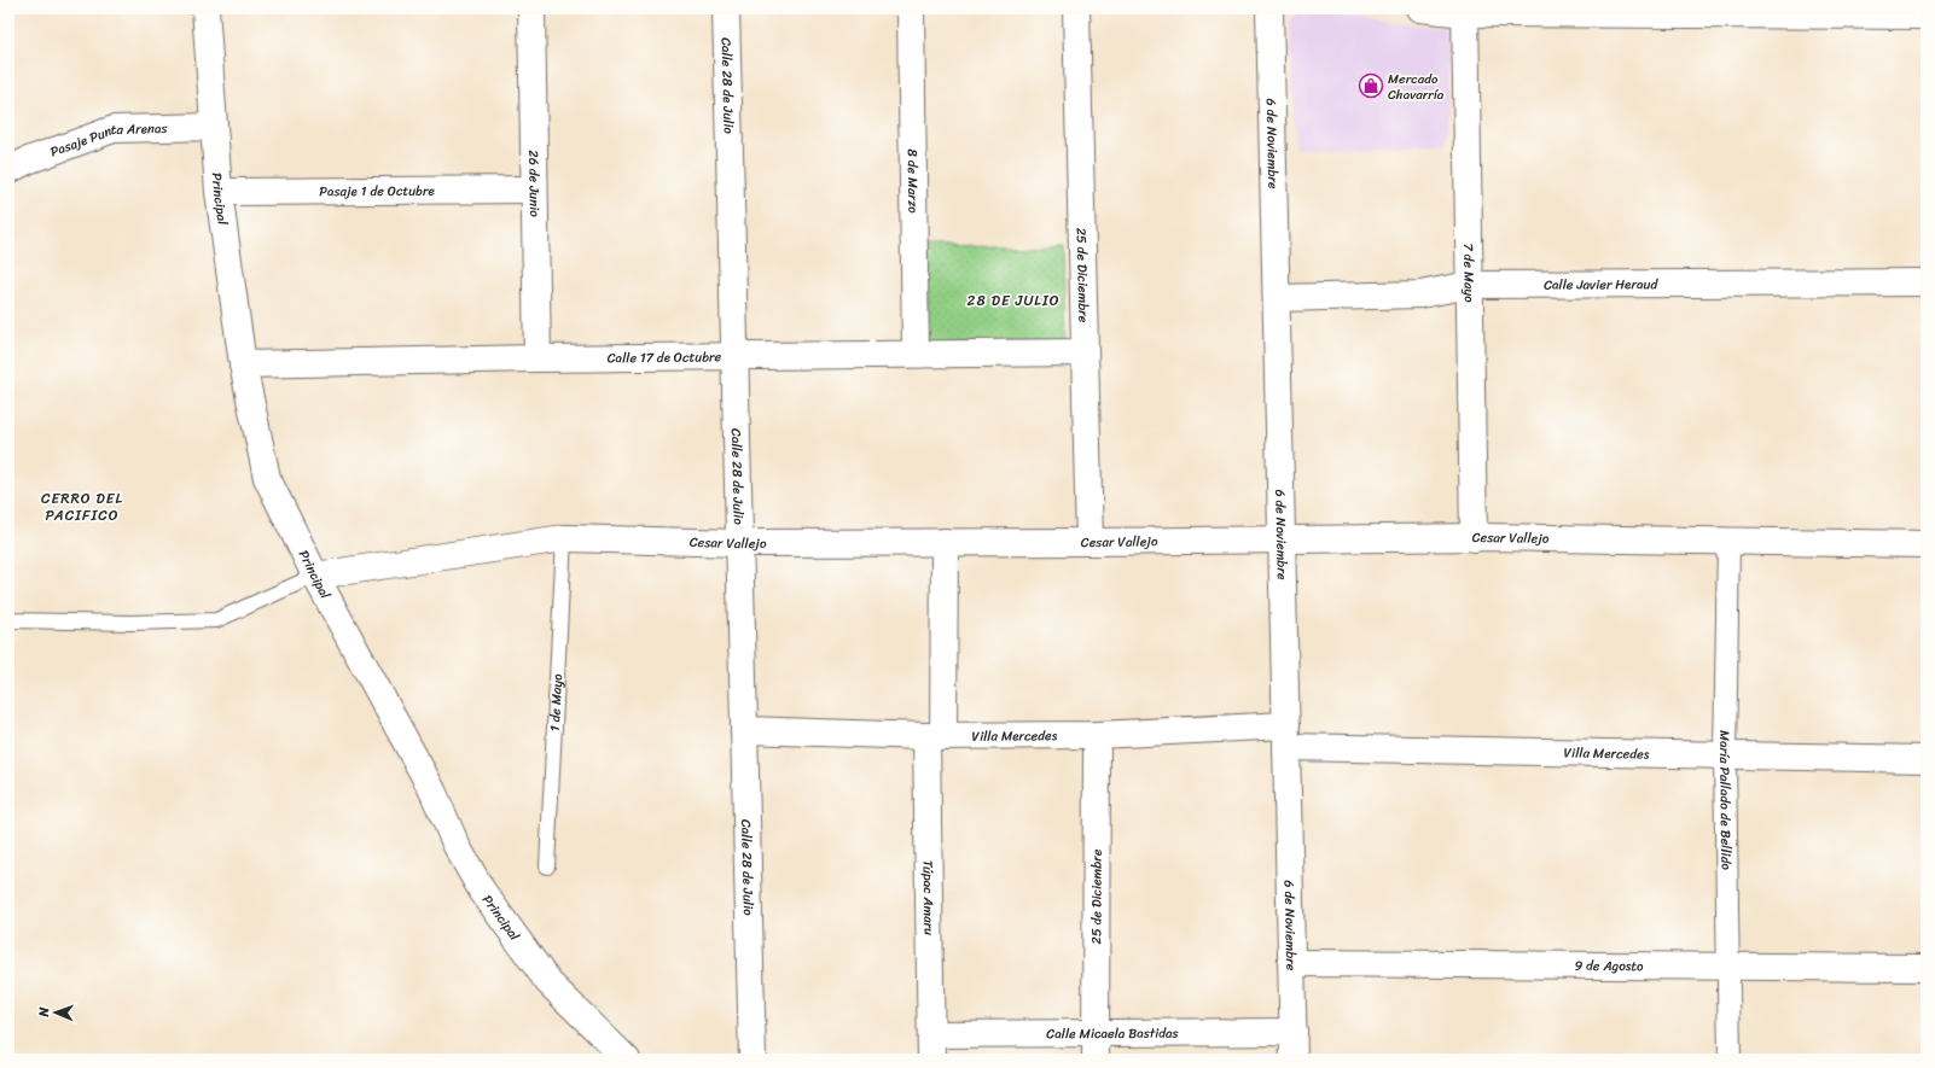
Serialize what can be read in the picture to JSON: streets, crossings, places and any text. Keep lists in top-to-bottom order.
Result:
{
  "streets": {
    "street": [
      "Calle 28 de Julio",
      "Pasaje Punta Arenas",
      "6 de Noviembre",
      "8 de Marzo",
      "26 de Junio",
      "Pasaje 1 de Octubre",
      "Principal",
      "7 de Mayo",
      "25 de Diciembre",
      "Calle Javier Heraud",
      "Calle 17 de Octubre",
      "Cesar Vallejo",
      "Villa Mercedes",
      "María Pallado de Bellido",
      "Túpac Amaru",
      "9 de Agosto",
      "Calle Micaela Bastidas"
    ],
    "lane": ["1 de Mayo"]
  },
  "crossings": [
    ["Calle 28 de Julio", "Calle 17 de Octubre"],
    ["Calle 28 de Julio", "Cesar Vallejo"],
    ["Calle 28 de Julio", "Villa Mercedes"],
    ["Pasaje Punta Arenas", "Principal"],
    ["6 de Noviembre", "Calle Javier Heraud"],
    ["6 de Noviembre", "Cesar Vallejo"],
    ["6 de Noviembre", "Villa Mercedes"],
    ["6 de Noviembre", "9 de Agosto"],
    ["6 de Noviembre", "Calle Micaela Bastidas"],
    ["8 de Marzo", "Calle 17 de Octubre"],
    ["26 de Junio", "Pasaje 1 de Octubre"],
    ["26 de Junio", "Calle 17 de Octubre"],
    ["Pasaje 1 de Octubre", "Principal"],
    ["Principal", "Calle 17 de Octubre"],
    ["Principal", "Cesar Vallejo"],
    ["7 de Mayo", "Calle Javier Heraud"],
    ["7 de Mayo", "Cesar Vallejo"],
    ["25 de Diciembre", "Calle 17 de Octubre"],
    ["25 de Diciembre", "Cesar Vallejo"],
    ["25 de Diciembre", "Villa Mercedes"],
    ["25 de Diciembre", "Calle Micaela Bastidas"],
    ["Cesar Vallejo", "1 de Mayo"],
    ["Cesar Vallejo", "María Pallado de Bellido"],
    ["Cesar Vallejo", "Túpac Amaru"],
    ["Villa Mercedes", "María Pallado de Bellido"],
    ["Villa Mercedes", "Túpac Amaru"],
    ["María Pallado de Bellido", "9 de Agosto"],
    ["Túpac Amaru", "Calle Micaela Bastidas"]
  ],
  "districts": ["28 DE JULIO", "CERRO DEL PACIFICO"],
  "places": {
    "shop": ["Mercado Chavarría"]
  },
  "north": "left"
}
